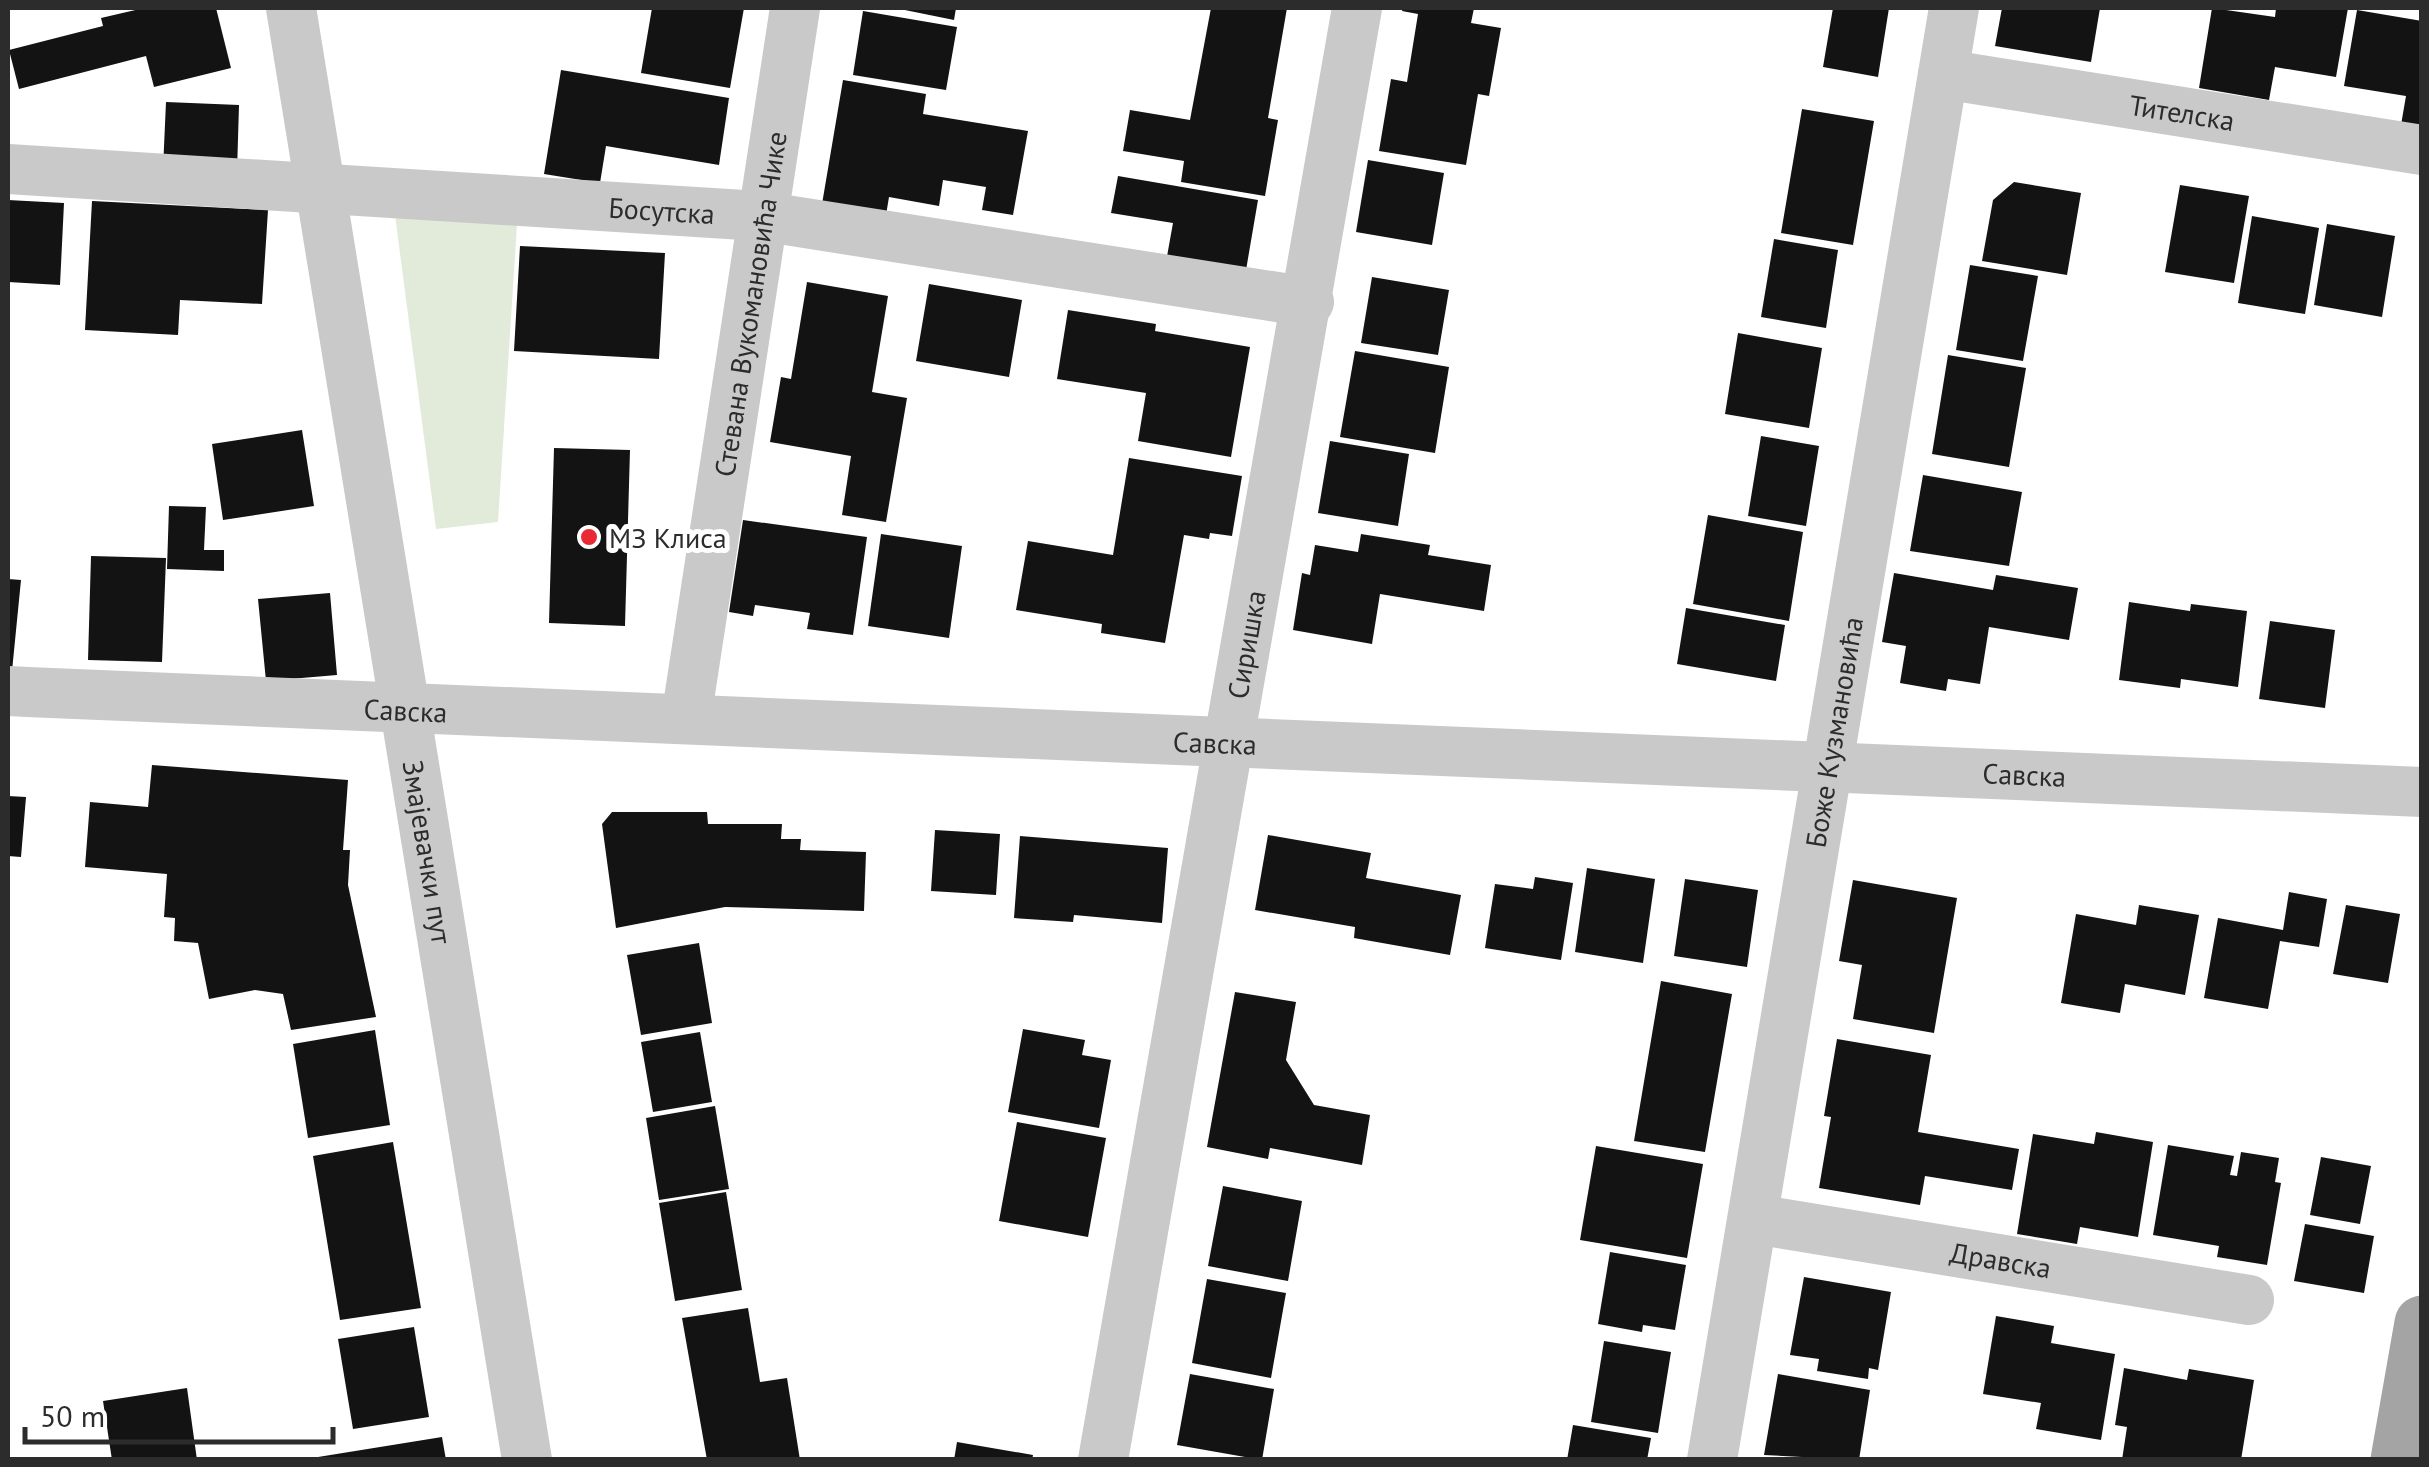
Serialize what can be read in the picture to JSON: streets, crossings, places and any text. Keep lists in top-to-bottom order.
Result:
{
  "streets": {
    "street": [
      "Тителска",
      "Босутска",
      "Стевана Вукомановића Чике",
      "Сиришка",
      "Савска",
      "Боже Кузмановића",
      "Змајевачки пут",
      "Дравска"
    ]
  },
  "crossings": [
    ["Тителска", "Боже Кузмановића"],
    ["Босутска", "Стевана Вукомановића Чике"],
    ["Босутска", "Сиришка"],
    ["Босутска", "Змајевачки пут"],
    ["Стевана Вукомановића Чике", "Савска"],
    ["Сиришка", "Савска"],
    ["Савска", "Боже Кузмановића"],
    ["Савска", "Змајевачки пут"],
    ["Боже Кузмановића", "Дравска"]
  ],
  "places": ["МЗ Клиса"],
  "scale_bar": "50 m"
}
